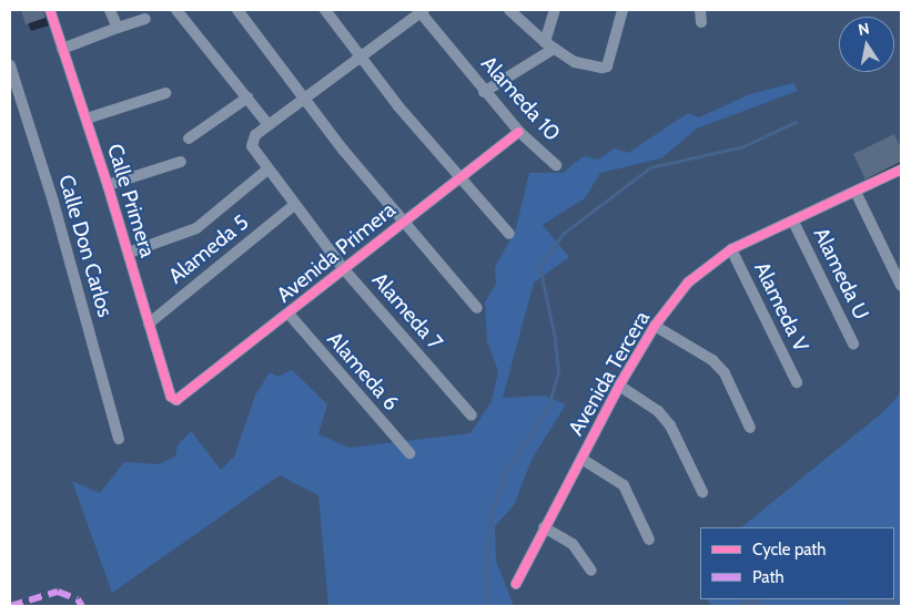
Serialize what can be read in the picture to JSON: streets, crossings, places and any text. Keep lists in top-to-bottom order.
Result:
{
  "streets": {
    "street": [
      "Alameda 10",
      "Calle Primera",
      "Calle Don Carlos",
      "Alameda 5",
      "Avenida Primera",
      "Alameda U",
      "Alameda V",
      "Alameda 7",
      "Alameda 6",
      "Avenida Tercera"
    ]
  },
  "crossings": [
    ["Alameda 10", "Avenida Primera"],
    ["Calle Primera", "Alameda 5"],
    ["Calle Primera", "Avenida Primera"],
    ["Alameda 5", "Alameda 7"],
    ["Avenida Primera", "Alameda 7"],
    ["Avenida Primera", "Alameda 6"],
    ["Alameda U", "Avenida Tercera"],
    ["Alameda V", "Avenida Tercera"]
  ],
  "legend": ["Cycle path", "Path"],
  "north": "top"
}
